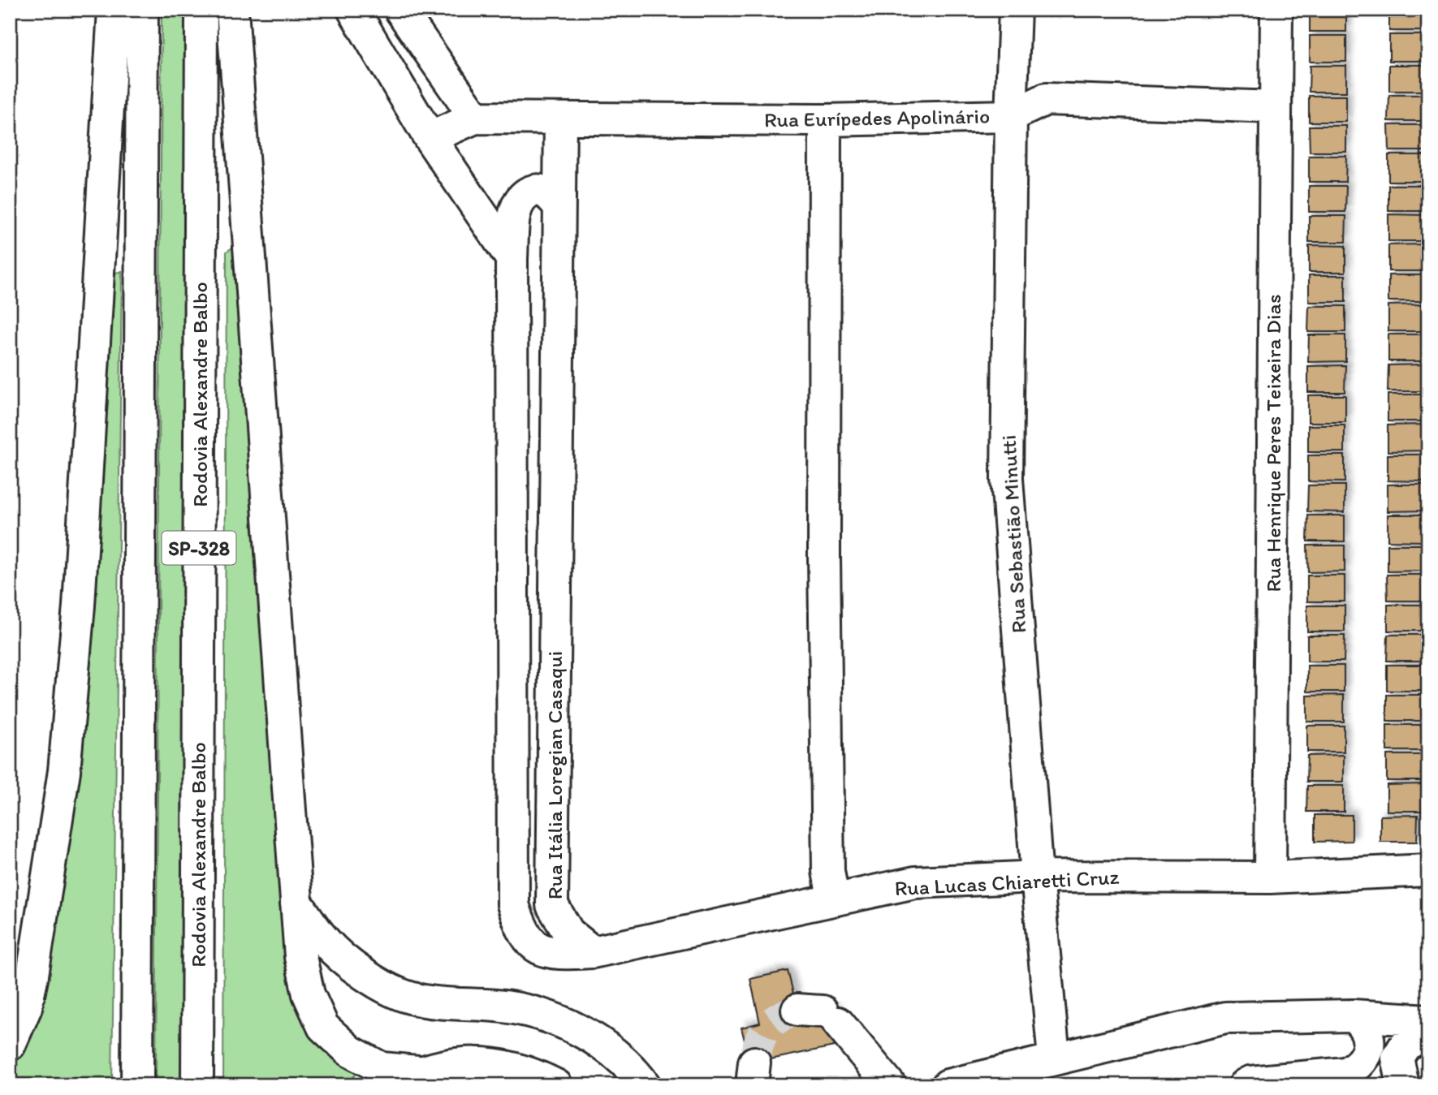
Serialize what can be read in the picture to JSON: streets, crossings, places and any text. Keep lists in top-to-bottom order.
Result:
{
  "streets": {
    "main road": [
      "Rua Eurípedes Apolinário",
      "Rodovia Alexandre Balbo",
      "Rua Henrique Peres Teixeira Dias",
      "Rua Sebastião Minutti",
      "SP-328",
      "Rua Itália Loregian Casaqui",
      "Rua Lucas Chiaretti Cruz"
    ]
  },
  "crossings": [
    ["Rua Eurípedes Apolinário", "Rua Henrique Peres Teixeira Dias"],
    ["Rua Eurípedes Apolinário", "Rua Sebastião Minutti"],
    ["Rua Eurípedes Apolinário", "Rua Itália Loregian Casaqui"],
    ["Rua Henrique Peres Teixeira Dias", "Rua Lucas Chiaretti Cruz"],
    ["Rua Sebastião Minutti", "Rua Lucas Chiaretti Cruz"],
    ["Rua Itália Loregian Casaqui", "Rua Lucas Chiaretti Cruz"]
  ]
}
